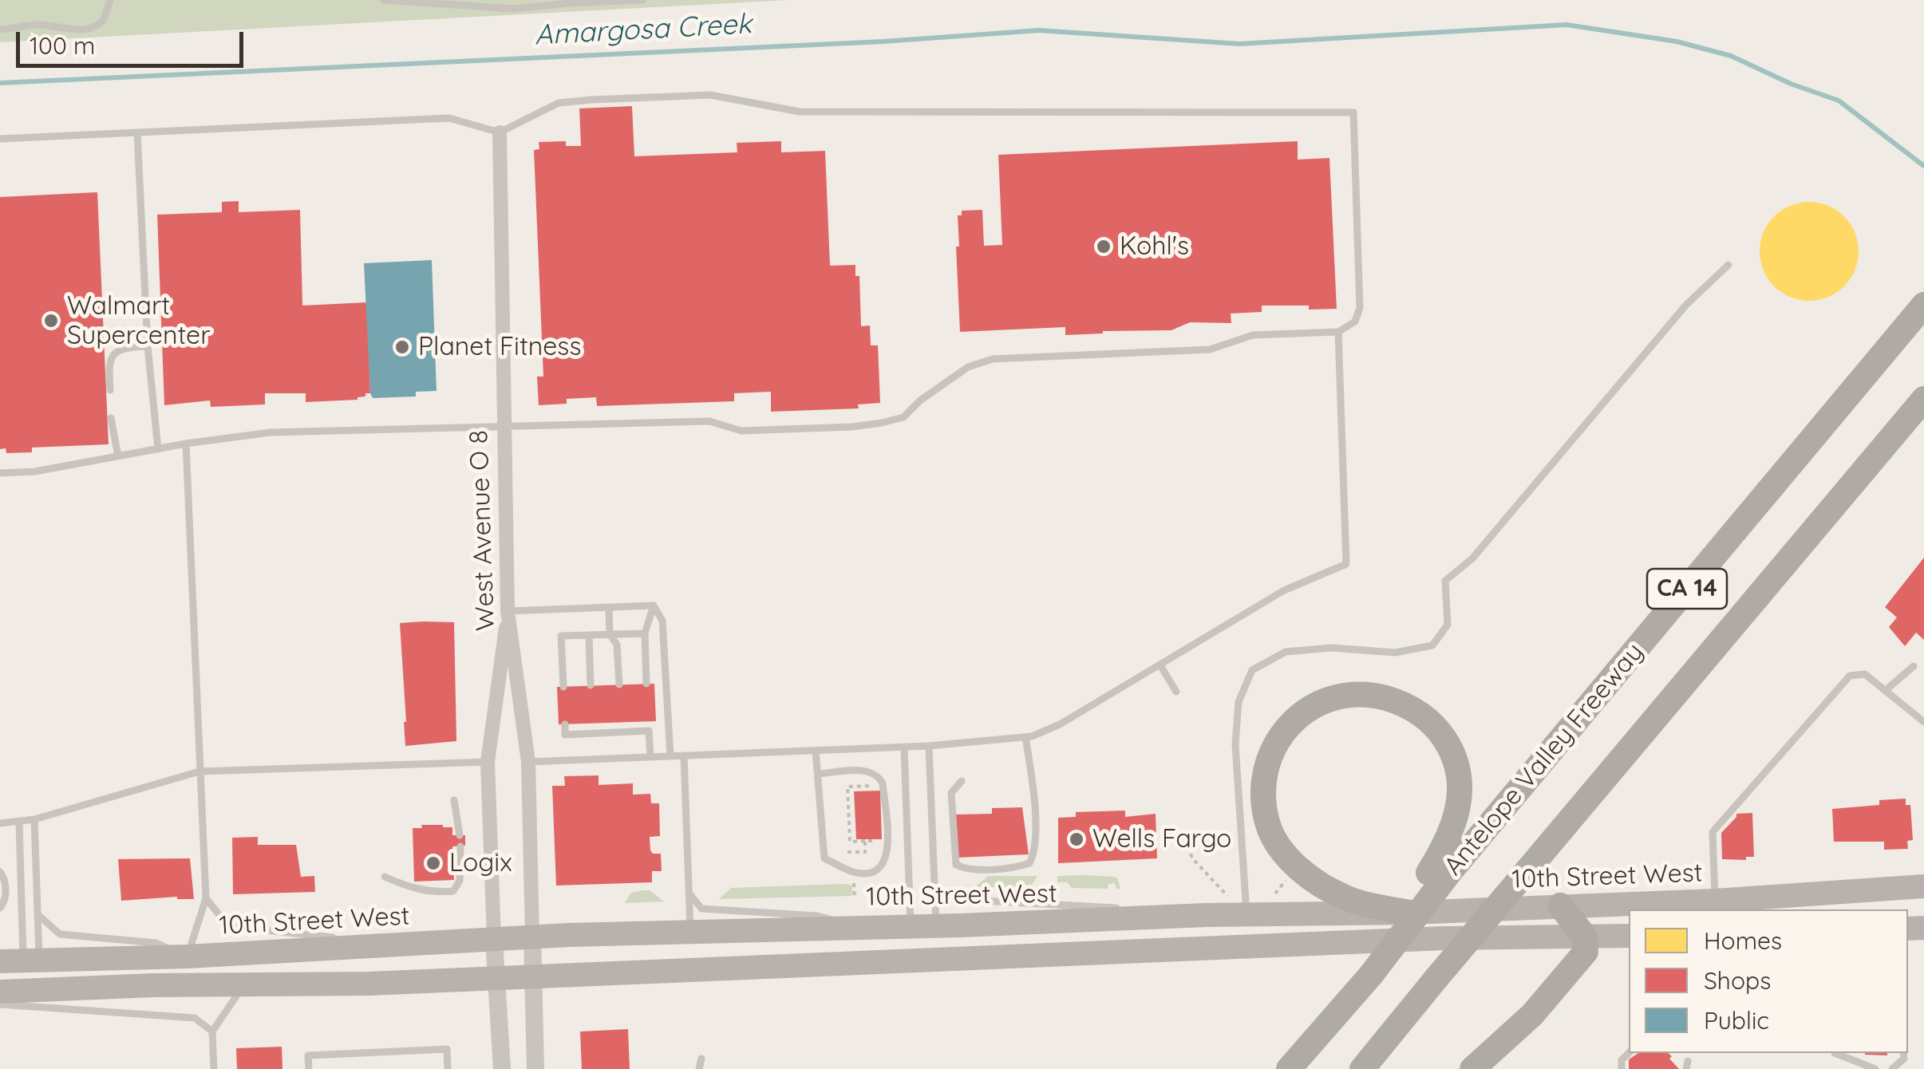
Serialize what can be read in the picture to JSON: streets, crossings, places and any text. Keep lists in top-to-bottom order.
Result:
{
  "streets": {
    "highway": ["CA 14", "Antelope Valley Freeway"],
    "main road": ["10th Street West"],
    "street": ["West Avenue O 8"]
  },
  "crossings": [
    ["West Avenue O 8", "10th Street West"]
  ],
  "water": ["Amargosa Creek"],
  "places": [
    "Kohl's",
    "Walmart Supercenter",
    "Planet Fitness",
    "Wells Fargo",
    "Logix"
  ],
  "legend": ["Homes", "Shops", "Public"],
  "scale_bar": "100 m"
}
